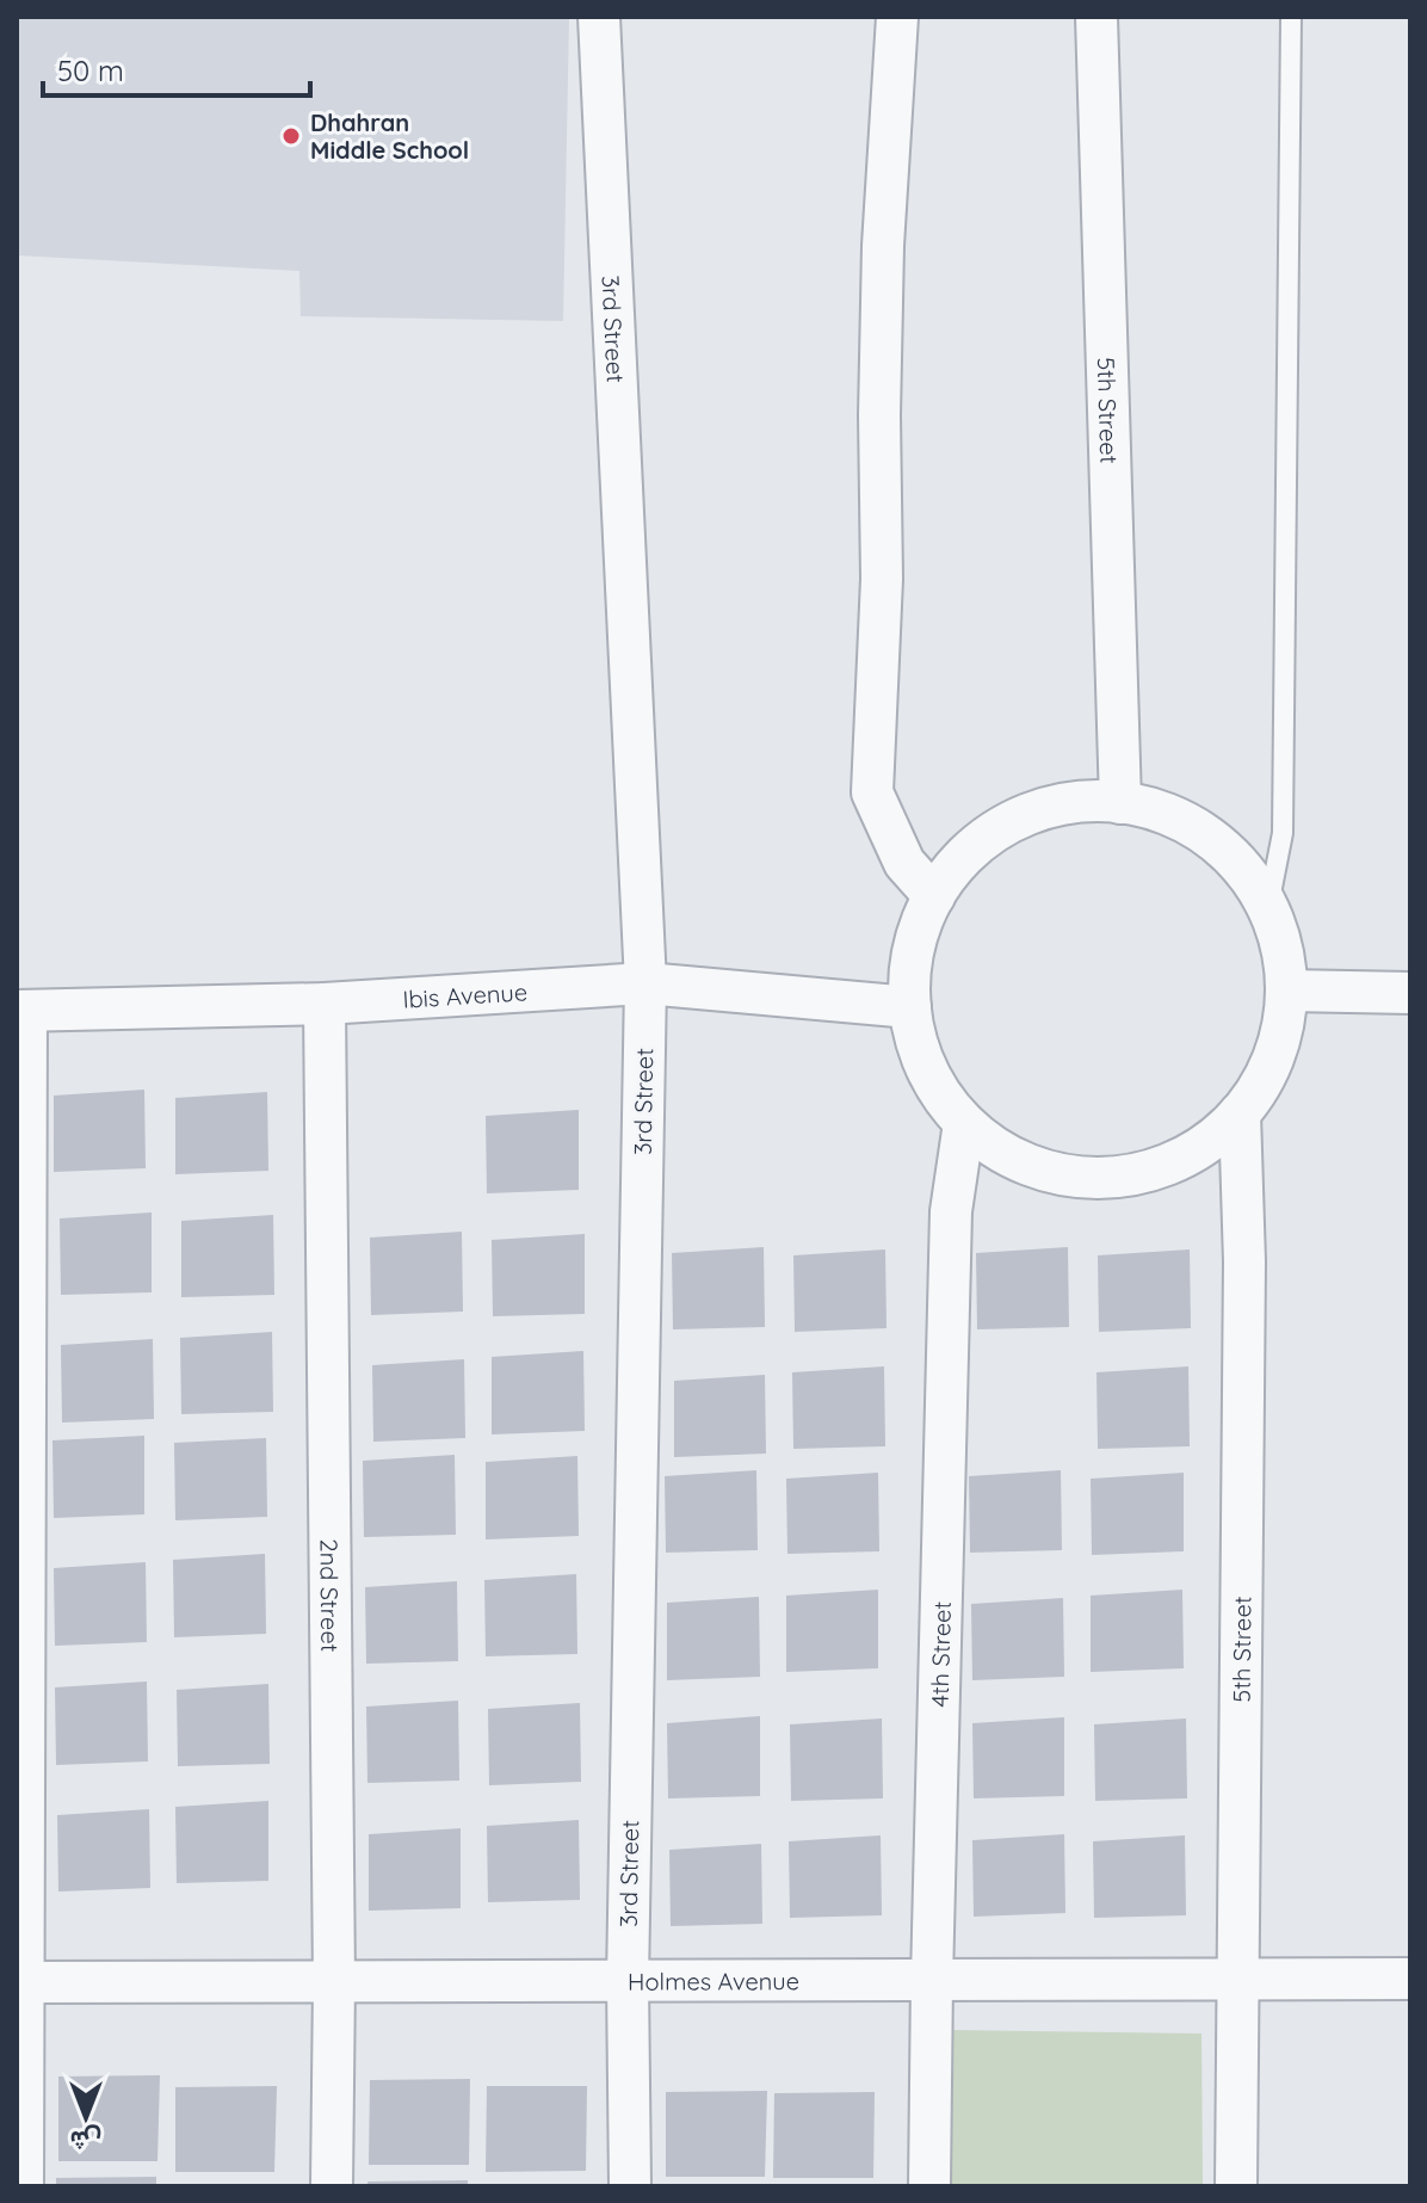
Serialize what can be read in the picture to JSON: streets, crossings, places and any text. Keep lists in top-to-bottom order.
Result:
{
  "streets": {
    "street": [
      "3rd Street",
      "5th Street",
      "Ibis Avenue",
      "2nd Street",
      "4th Street",
      "Holmes Avenue"
    ]
  },
  "crossings": [
    ["3rd Street", "Ibis Avenue"],
    ["3rd Street", "Holmes Avenue"],
    ["5th Street", "Holmes Avenue"],
    ["Ibis Avenue", "2nd Street"],
    ["2nd Street", "Holmes Avenue"],
    ["4th Street", "Holmes Avenue"]
  ],
  "places": ["Dhahran Middle School"],
  "scale_bar": "50 m",
  "north": "bottom"
}
